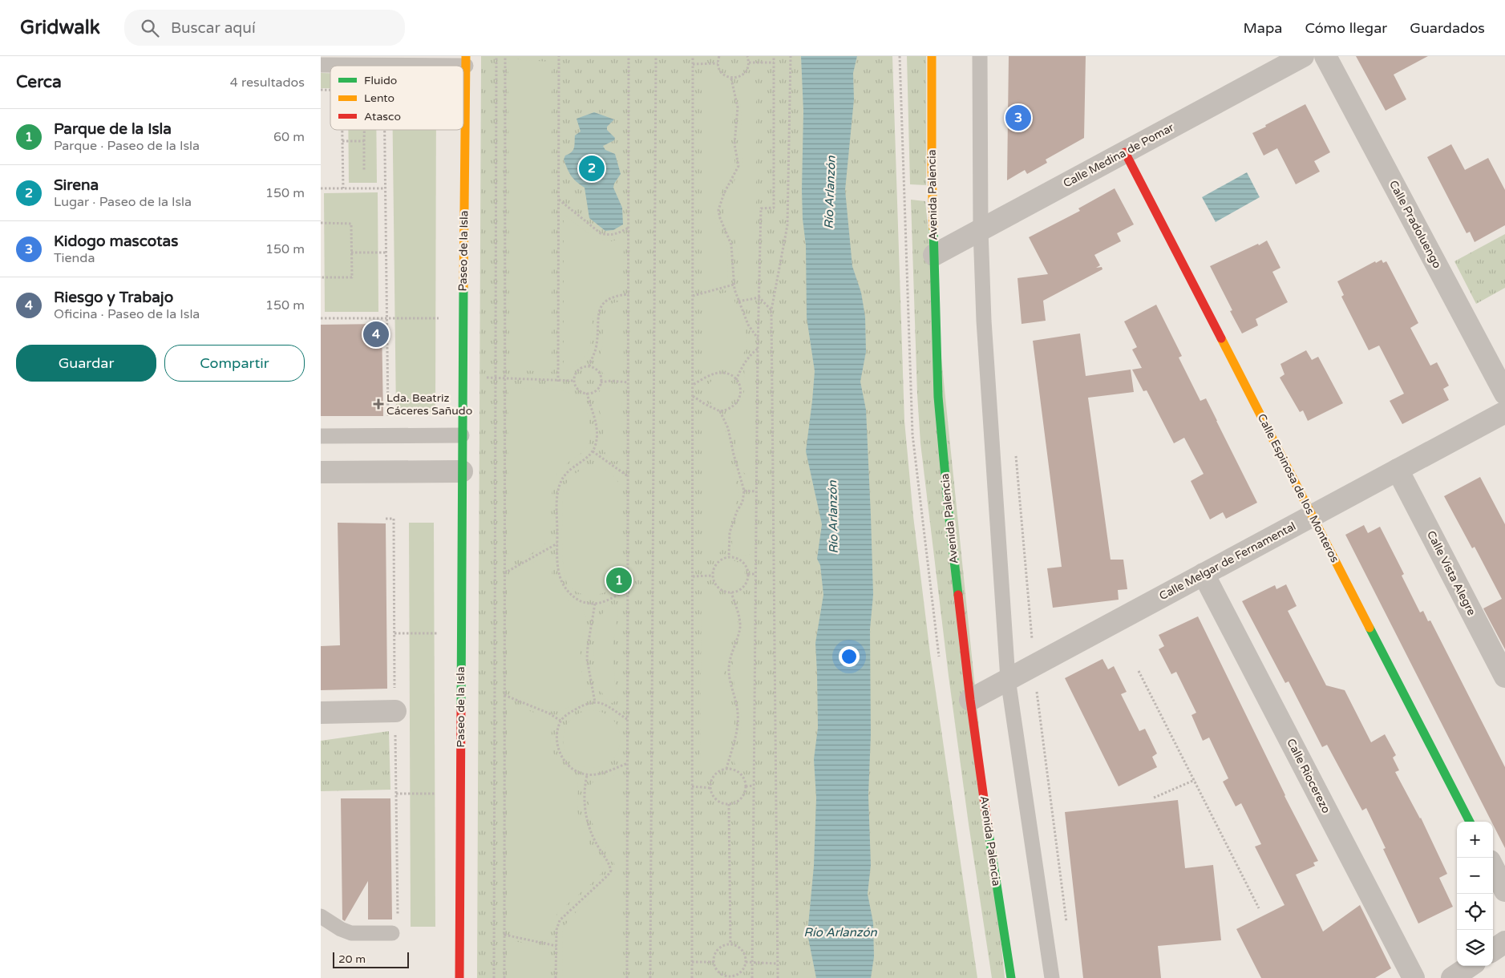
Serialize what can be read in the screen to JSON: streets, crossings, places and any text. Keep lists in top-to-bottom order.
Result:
{
  "streets": {
    "main road": ["Avenida Palencia", "Paseo de la Isla", "Calle Espinosa de los Monteros"],
    "street": [
      "Calle Medina de Pomar",
      "Calle Pradoluengo",
      "Calle Melgar de Fernamental",
      "Calle Vista Alegre",
      "Calle Riocerezo"
    ]
  },
  "crossings": [
    ["Calle Medina de Pomar", "Avenida Palencia"],
    ["Calle Medina de Pomar", "Calle Espinosa de los Monteros"],
    ["Avenida Palencia", "Calle Melgar de Fernamental"],
    ["Calle Espinosa de los Monteros", "Calle Melgar de Fernamental"],
    ["Calle Melgar de Fernamental", "Calle Vista Alegre"],
    ["Calle Melgar de Fernamental", "Calle Riocerezo"]
  ],
  "water": ["Río Arlanzón"],
  "places": {
    "health": ["Lda. Beatriz Cáceres Sañudo"]
  },
  "legend": ["Fluido", "Lento", "Atasco"],
  "scale_bar": "20 m",
  "page": {
    "header": "Gridwalk",
    "search": "Buscar aquí",
    "nav": ["Mapa", "Cómo llegar", "Guardados"],
    "heading": ["Cerca", "4 resultados"],
    "pins": [
      "3",
      "2",
      "4",
      "1"
    ],
    "list": [
      {
        "mark": "1",
        "name": "Parque de la Isla",
        "note": "Parque · Paseo de la Isla",
        "value": "60 m"
      },
      {
        "mark": "2",
        "name": "Sirena",
        "note": "Lugar · Paseo de la Isla",
        "value": "150 m"
      },
      {
        "mark": "3",
        "name": "Kidogo mascotas",
        "note": "Tienda",
        "value": "150 m"
      },
      {
        "mark": "4",
        "name": "Riesgo y Trabajo",
        "note": "Oficina · Paseo de la Isla",
        "value": "150 m"
      }
    ],
    "buttons": ["Guardar", "Compartir"],
    "map_buttons": ["+", "−"],
    "scale": "20 m"
  }
}
